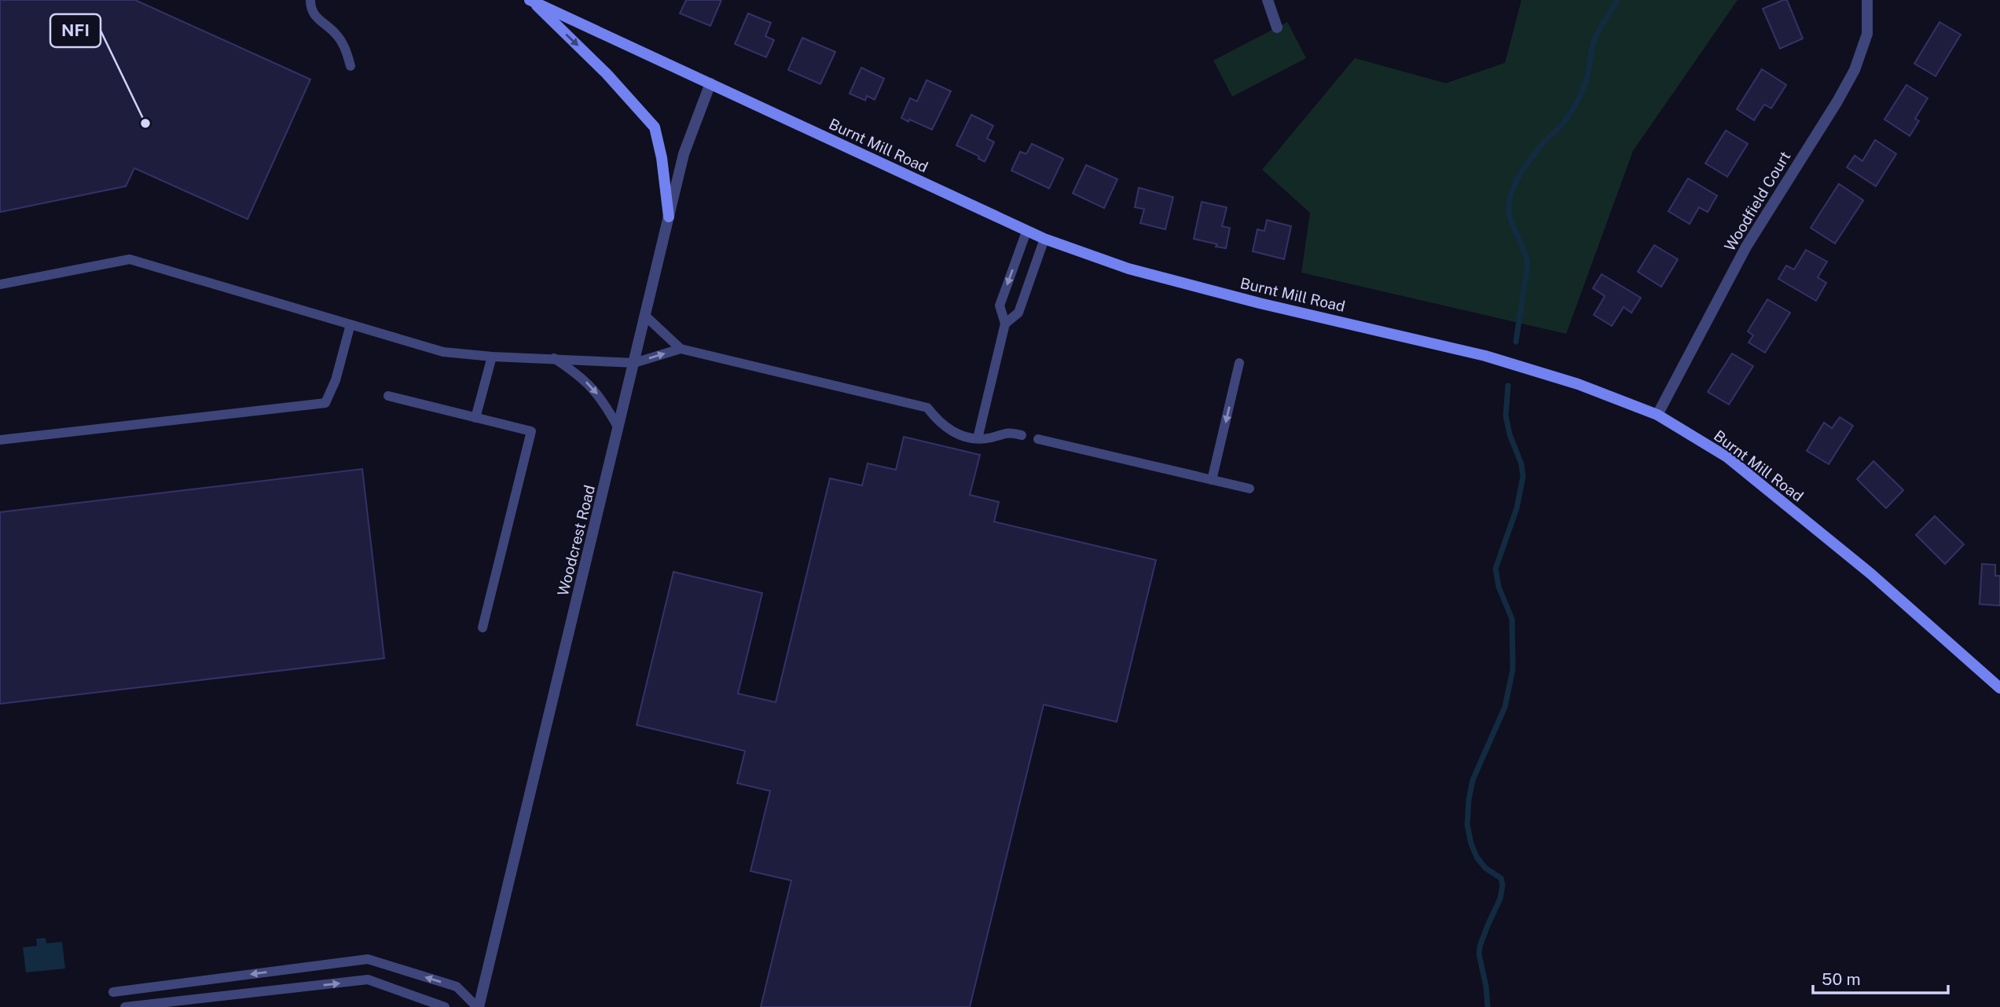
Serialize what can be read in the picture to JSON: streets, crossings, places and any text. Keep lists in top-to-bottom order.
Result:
{
  "streets": {
    "main road": ["Burnt Mill Road"],
    "street": ["Woodfield Court", "Woodcrest Road"]
  },
  "crossings": [
    ["Burnt Mill Road", "Woodfield Court"],
    ["Burnt Mill Road", "Woodcrest Road"]
  ],
  "places": ["NFI"],
  "scale_bar": "50 m"
}
